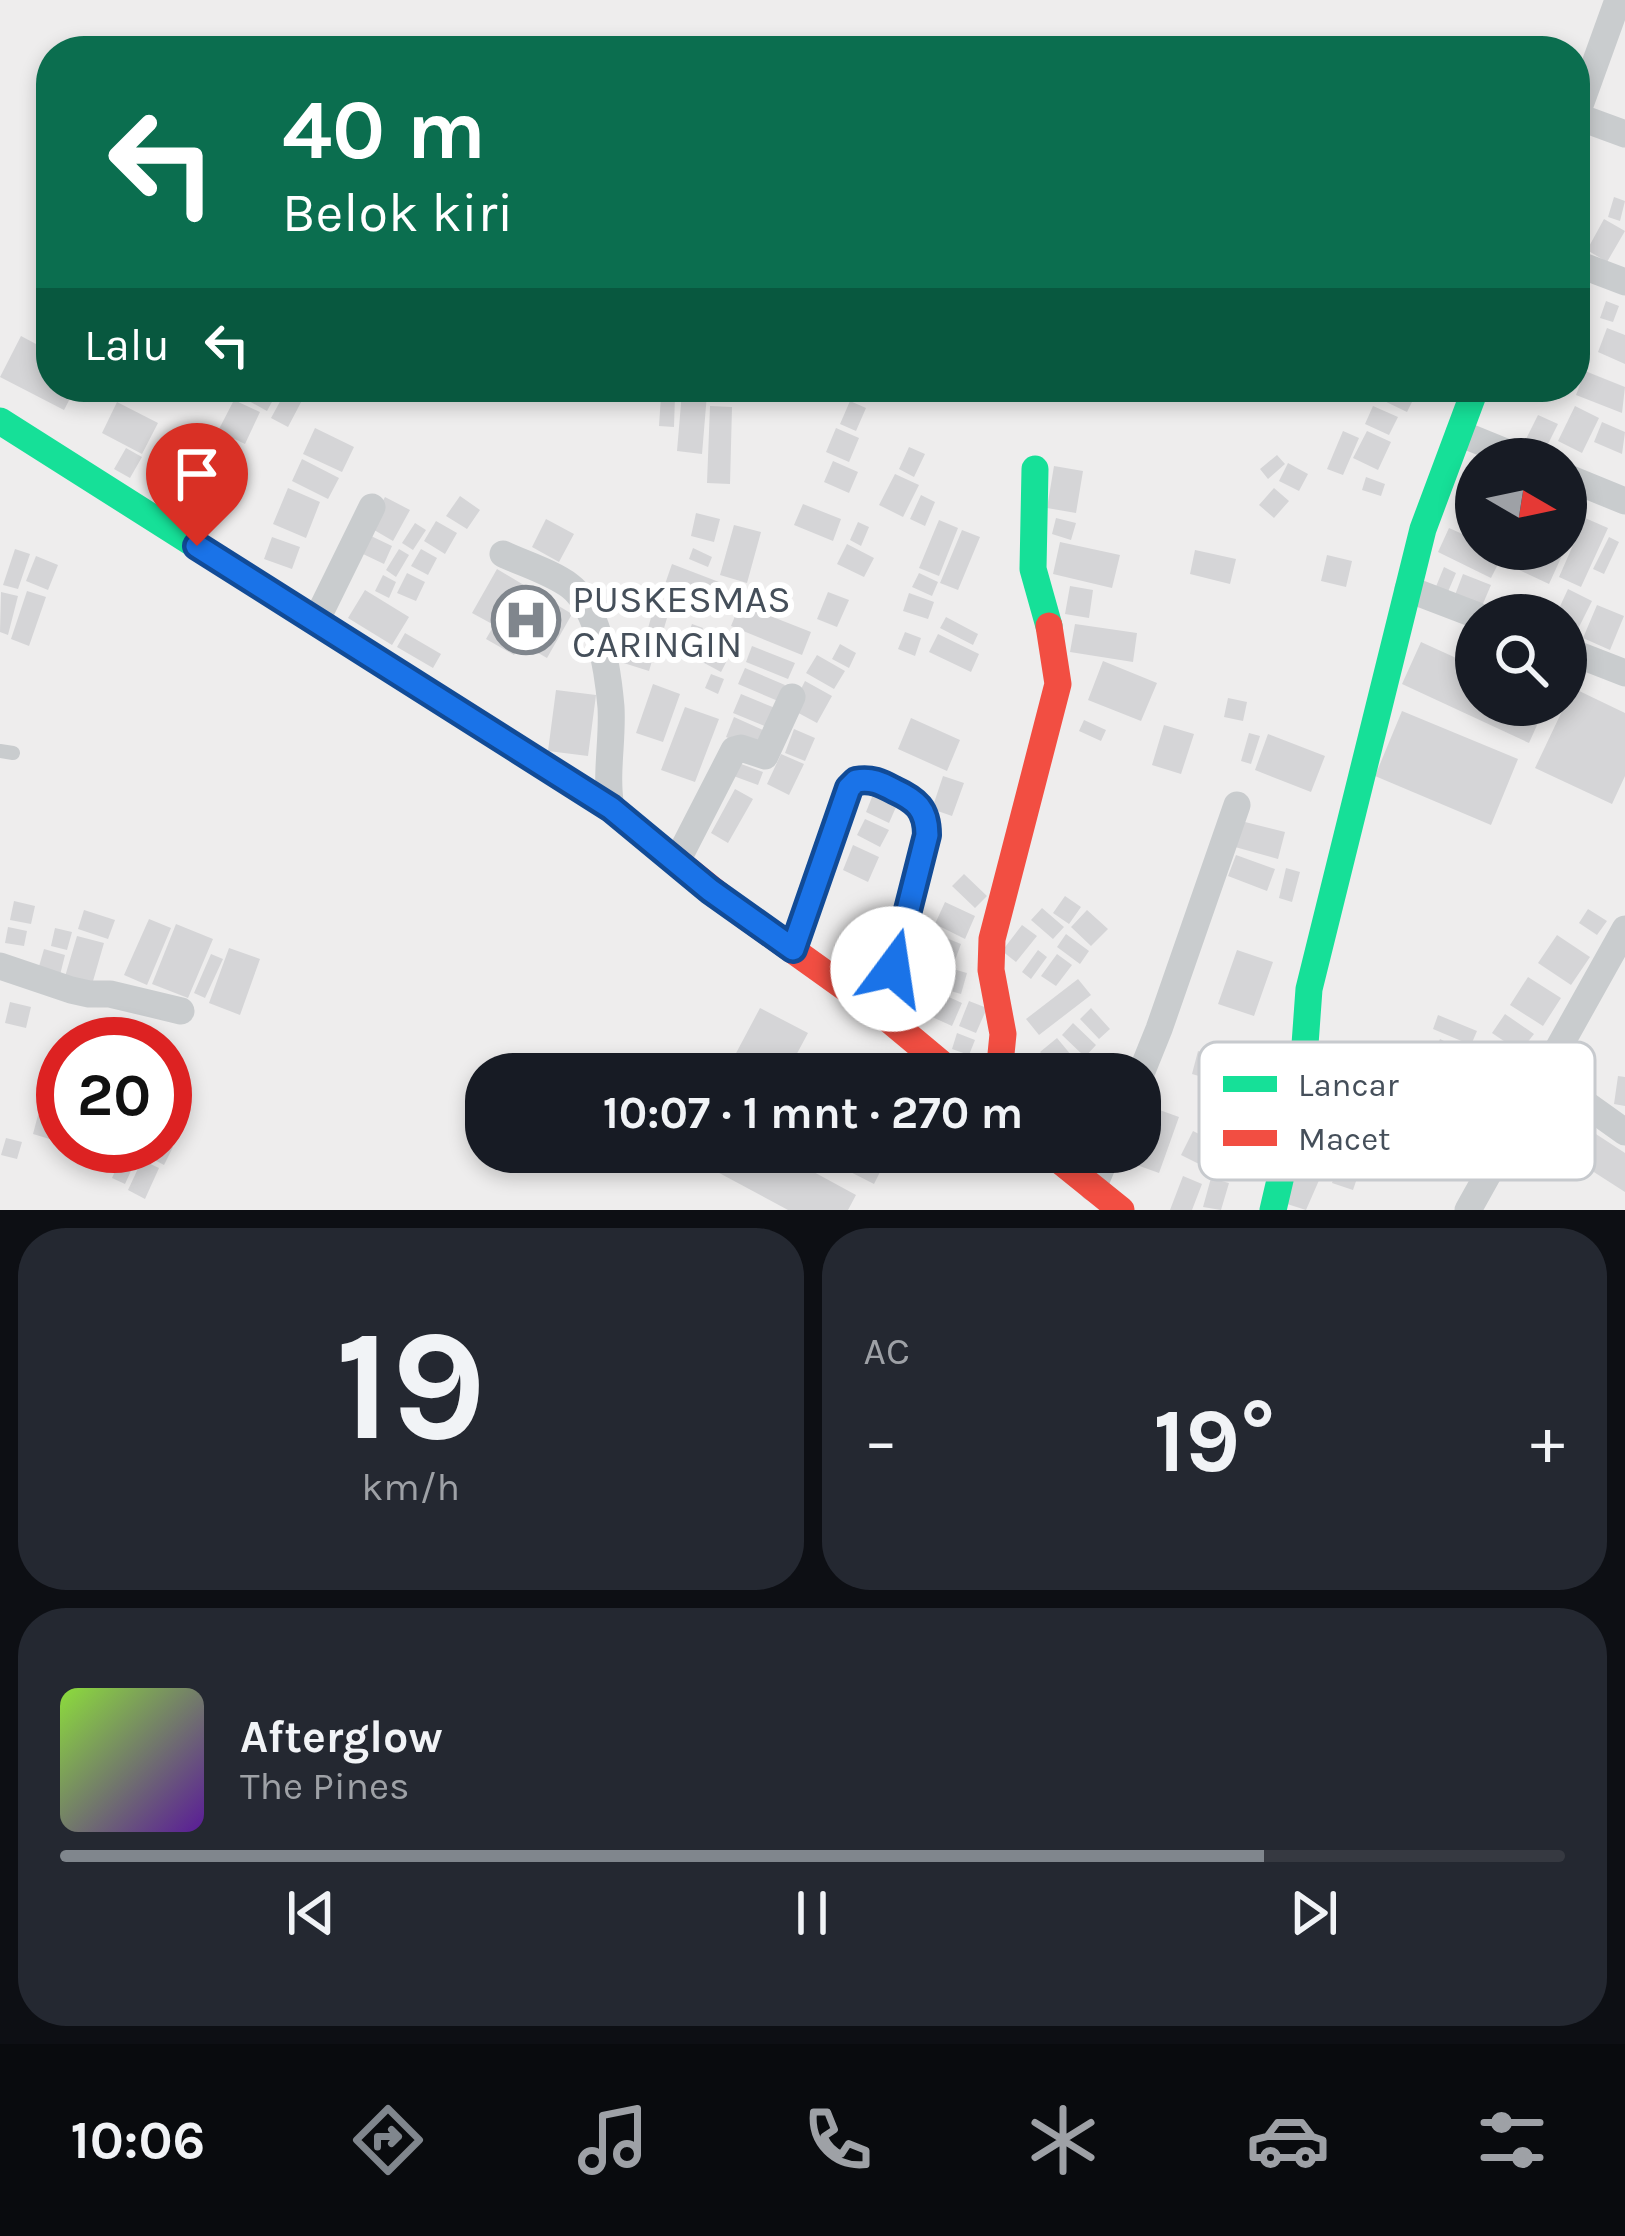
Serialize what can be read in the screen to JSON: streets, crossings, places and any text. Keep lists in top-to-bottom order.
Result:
{
  "places": {
    "hospital": ["PUSKESMAS CARINGIN"]
  },
  "legend": ["Lancar", "Macet"],
  "north": "right",
  "page": {
    "turn": ["40 m", "Belok kiri"],
    "then": "Lalu",
    "limit": "20",
    "trip": "10:07 · 1 mnt · 270 m",
    "tile": [
      ["19", "km/h"],
      "AC"
    ],
    "heat": ["−", "19°", "+"],
    "song": ["Afterglow", "The Pines"],
    "tabs": "10:06"
  }
}
